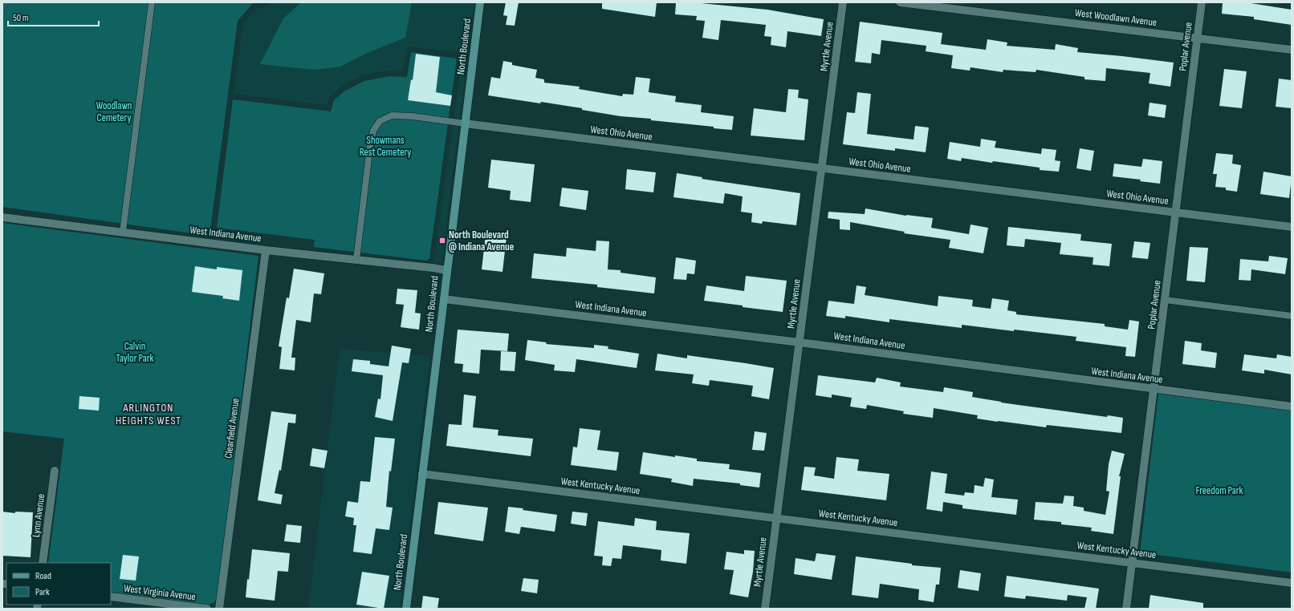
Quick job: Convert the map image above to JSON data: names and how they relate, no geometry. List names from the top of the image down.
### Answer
{
  "streets": {
    "street": [
      "West Woodlawn Avenue",
      "North Boulevard",
      "Myrtle Avenue",
      "Poplar Avenue",
      "West Ohio Avenue",
      "West Indiana Avenue",
      "Clearfield Avenue",
      "West Kentucky Avenue",
      "Lynn Avenue",
      "West Virginia Avenue"
    ]
  },
  "crossings": [
    ["West Woodlawn Avenue", "Poplar Avenue"],
    ["North Boulevard", "West Ohio Avenue"],
    ["North Boulevard", "West Indiana Avenue"],
    ["North Boulevard", "West Kentucky Avenue"],
    ["Myrtle Avenue", "West Ohio Avenue"],
    ["Myrtle Avenue", "West Indiana Avenue"],
    ["Myrtle Avenue", "West Kentucky Avenue"],
    ["Poplar Avenue", "West Ohio Avenue"],
    ["Poplar Avenue", "West Indiana Avenue"],
    ["Poplar Avenue", "West Kentucky Avenue"],
    ["West Indiana Avenue", "Clearfield Avenue"]
  ],
  "districts": ["ARLINGTON HEIGHTS WEST"],
  "parks": [
    "Woodlawn Cemetery",
    "Showmans Rest Cemetery",
    "Calvin Taylor Park",
    "Freedom Park"
  ],
  "places": {
    "transit": ["North Boulevard @ Indiana Avenue"]
  },
  "legend": ["Road", "Park"],
  "scale_bar": "50 m"
}
